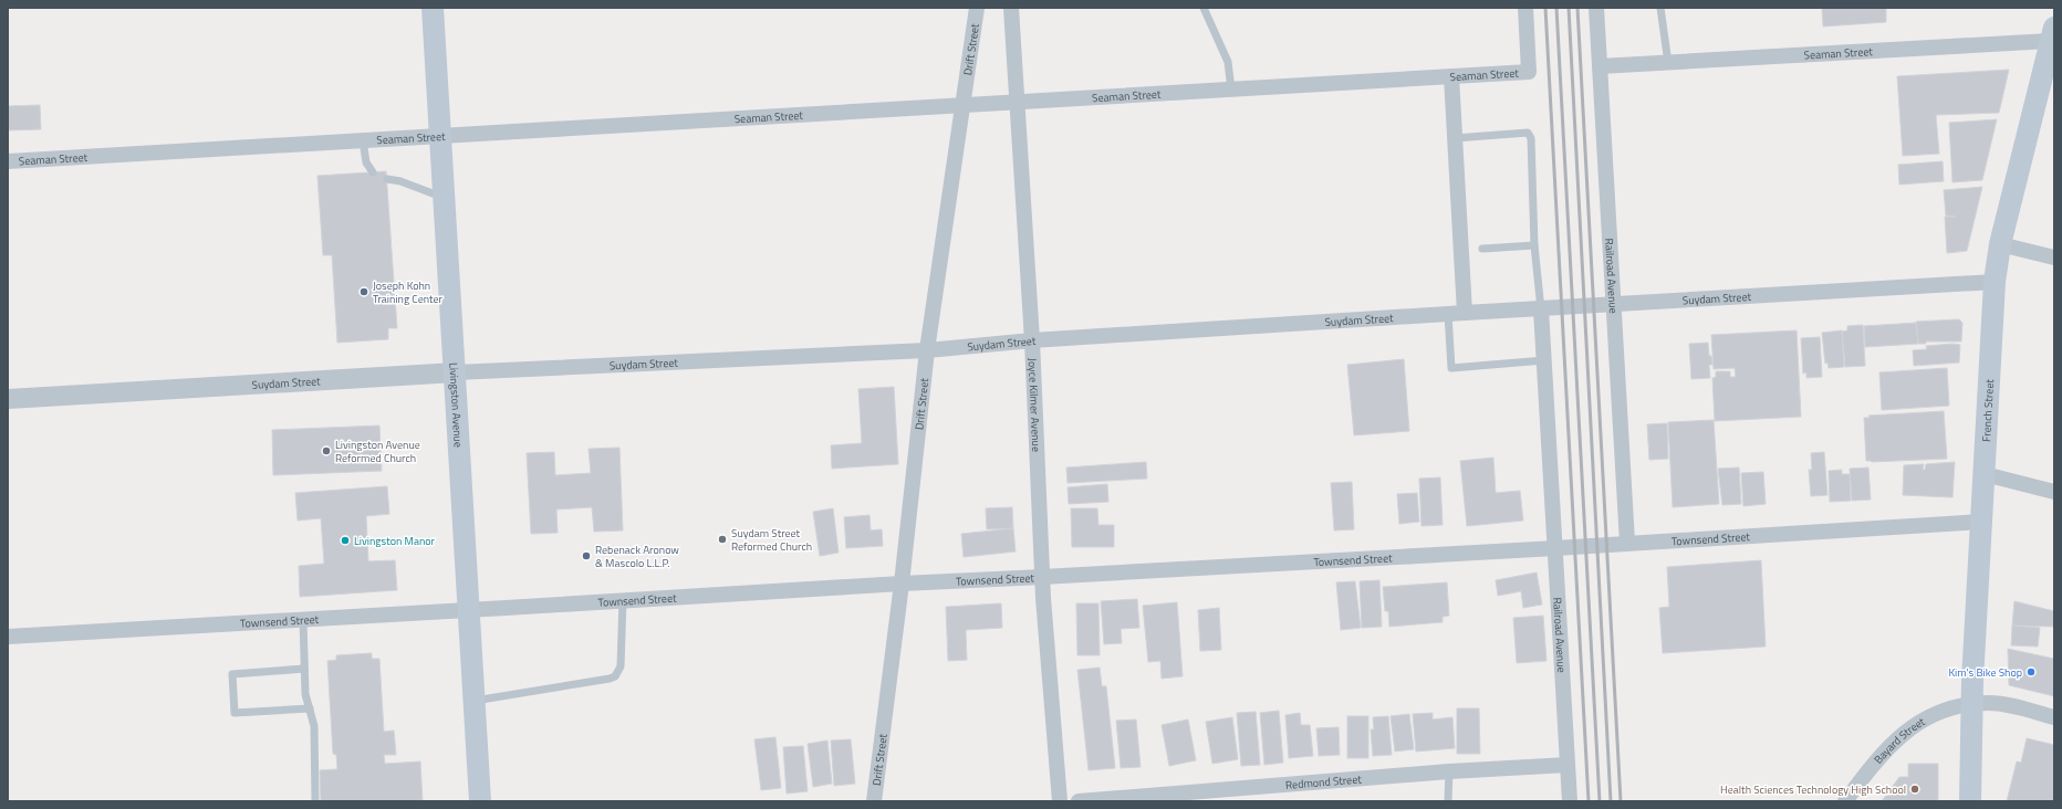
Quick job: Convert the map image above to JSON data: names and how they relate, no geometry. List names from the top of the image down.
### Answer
{
  "streets": {
    "main road": ["Livingston Avenue", "French Street"],
    "street": [
      "Drift Street",
      "Seaman Street",
      "Railroad Avenue",
      "Suydam Street",
      "Joyce Kilmer Avenue",
      "Townsend Street",
      "Bayard Street",
      "Redmond Street"
    ]
  },
  "crossings": [
    ["Drift Street", "Seaman Street"],
    ["Drift Street", "Suydam Street"],
    ["Drift Street", "Townsend Street"],
    ["Seaman Street", "Railroad Avenue"],
    ["Seaman Street", "Livingston Avenue"],
    ["Seaman Street", "Joyce Kilmer Avenue"],
    ["Seaman Street", "French Street"],
    ["Railroad Avenue", "Suydam Street"],
    ["Railroad Avenue", "Townsend Street"],
    ["Railroad Avenue", "Redmond Street"],
    ["Suydam Street", "Livingston Avenue"],
    ["Suydam Street", "Joyce Kilmer Avenue"],
    ["Suydam Street", "French Street"],
    ["Livingston Avenue", "Townsend Street"],
    ["Joyce Kilmer Avenue", "Townsend Street"],
    ["French Street", "Townsend Street"],
    ["French Street", "Bayard Street"]
  ],
  "places": [
    "Joseph Kohn Training Center",
    "Livingston Avenue Reformed Church",
    "Suydam Street Reformed Church",
    "Livingston Manor",
    "Rebenack Aronow & Mascolo L.L.P.",
    "Kim's Bike Shop",
    "Health Sciences Technology High School"
  ]
}
